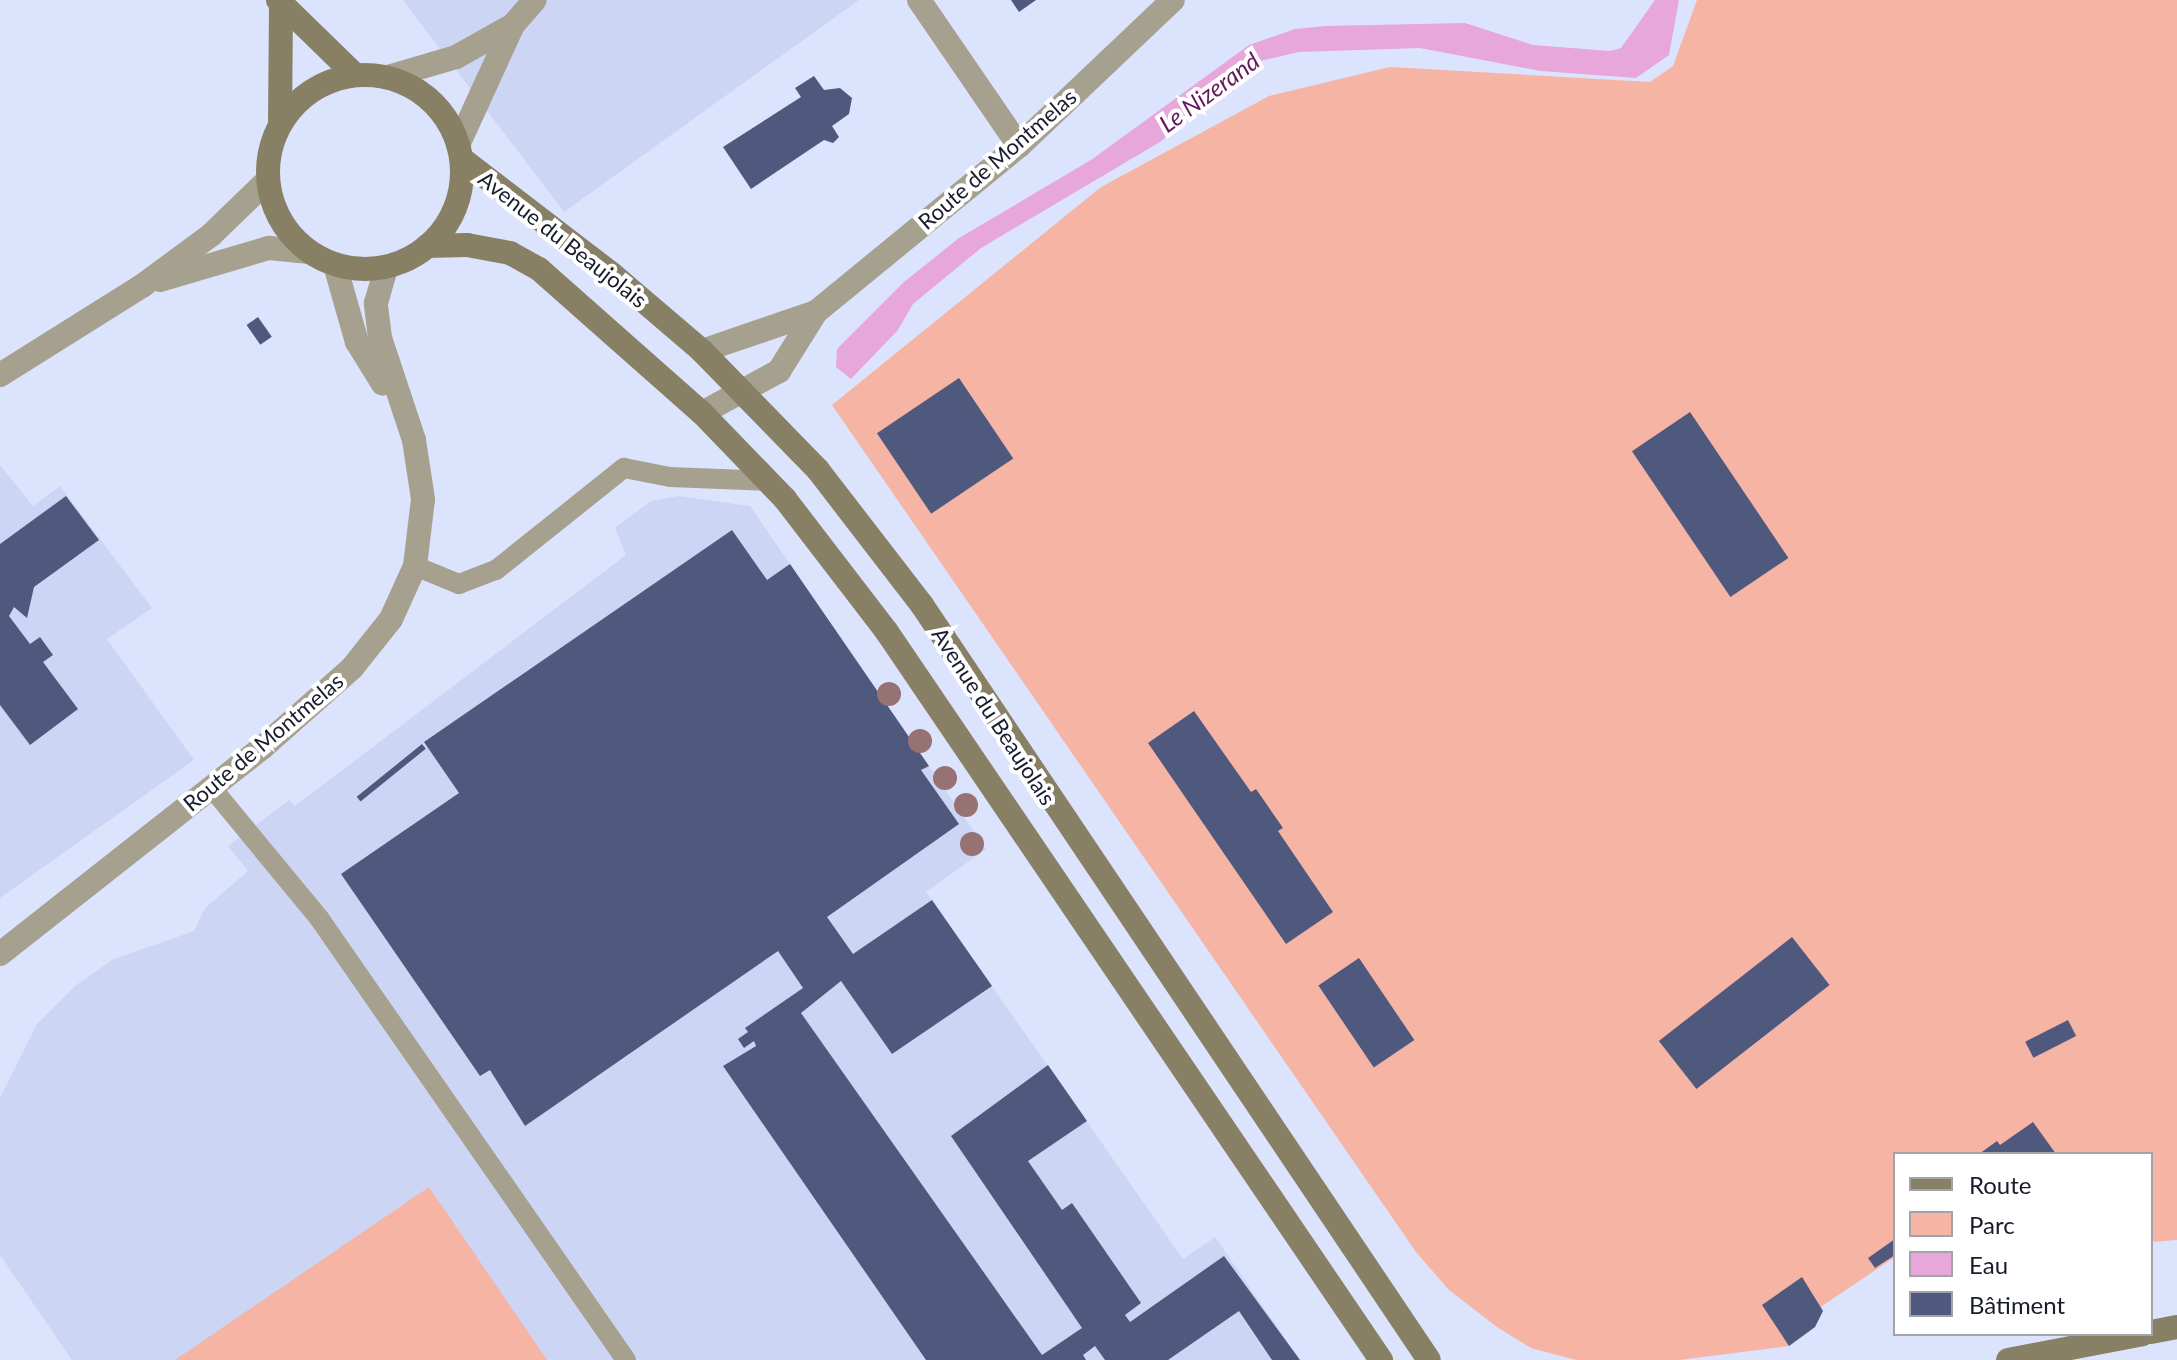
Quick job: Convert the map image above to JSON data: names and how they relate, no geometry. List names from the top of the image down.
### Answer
{
  "streets": {
    "main road": ["Avenue du Beaujolais"],
    "street": ["Route de Montmelas"]
  },
  "crossings": [
    ["Route de Montmelas", "Avenue du Beaujolais"]
  ],
  "water": ["Le Nizerand"],
  "legend": [
    "Route",
    "Parc",
    "Eau",
    "Bâtiment"
  ]
}
